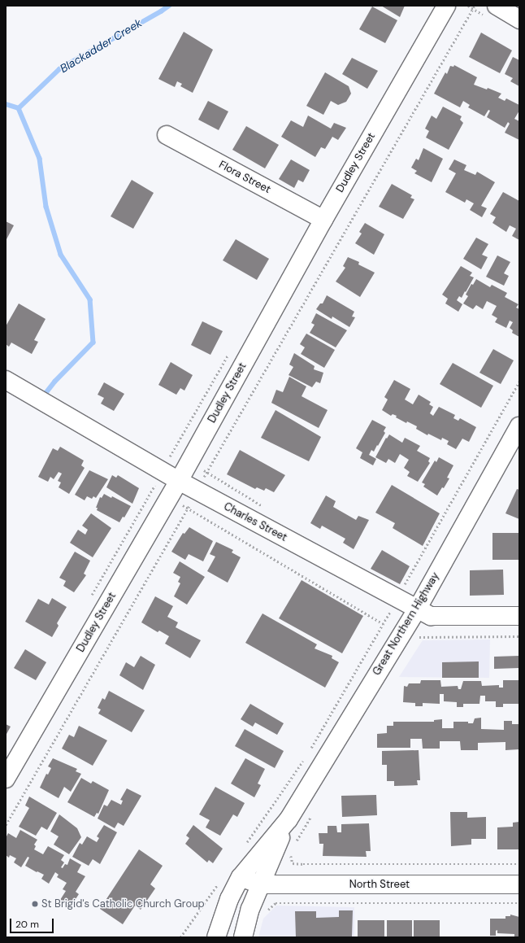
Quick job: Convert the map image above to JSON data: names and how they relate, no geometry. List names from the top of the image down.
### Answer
{
  "streets": {
    "street": [
      "Dudley Street",
      "Flora Street",
      "Charles Street",
      "Great Northern Highway",
      "North Street"
    ]
  },
  "crossings": [
    ["Dudley Street", "Flora Street"],
    ["Dudley Street", "Charles Street"],
    ["Charles Street", "Great Northern Highway"],
    ["Great Northern Highway", "North Street"]
  ],
  "water": ["Blackadder Creek"],
  "places": ["St Brigid's Catholic Church Group"],
  "scale_bar": "20 m"
}
